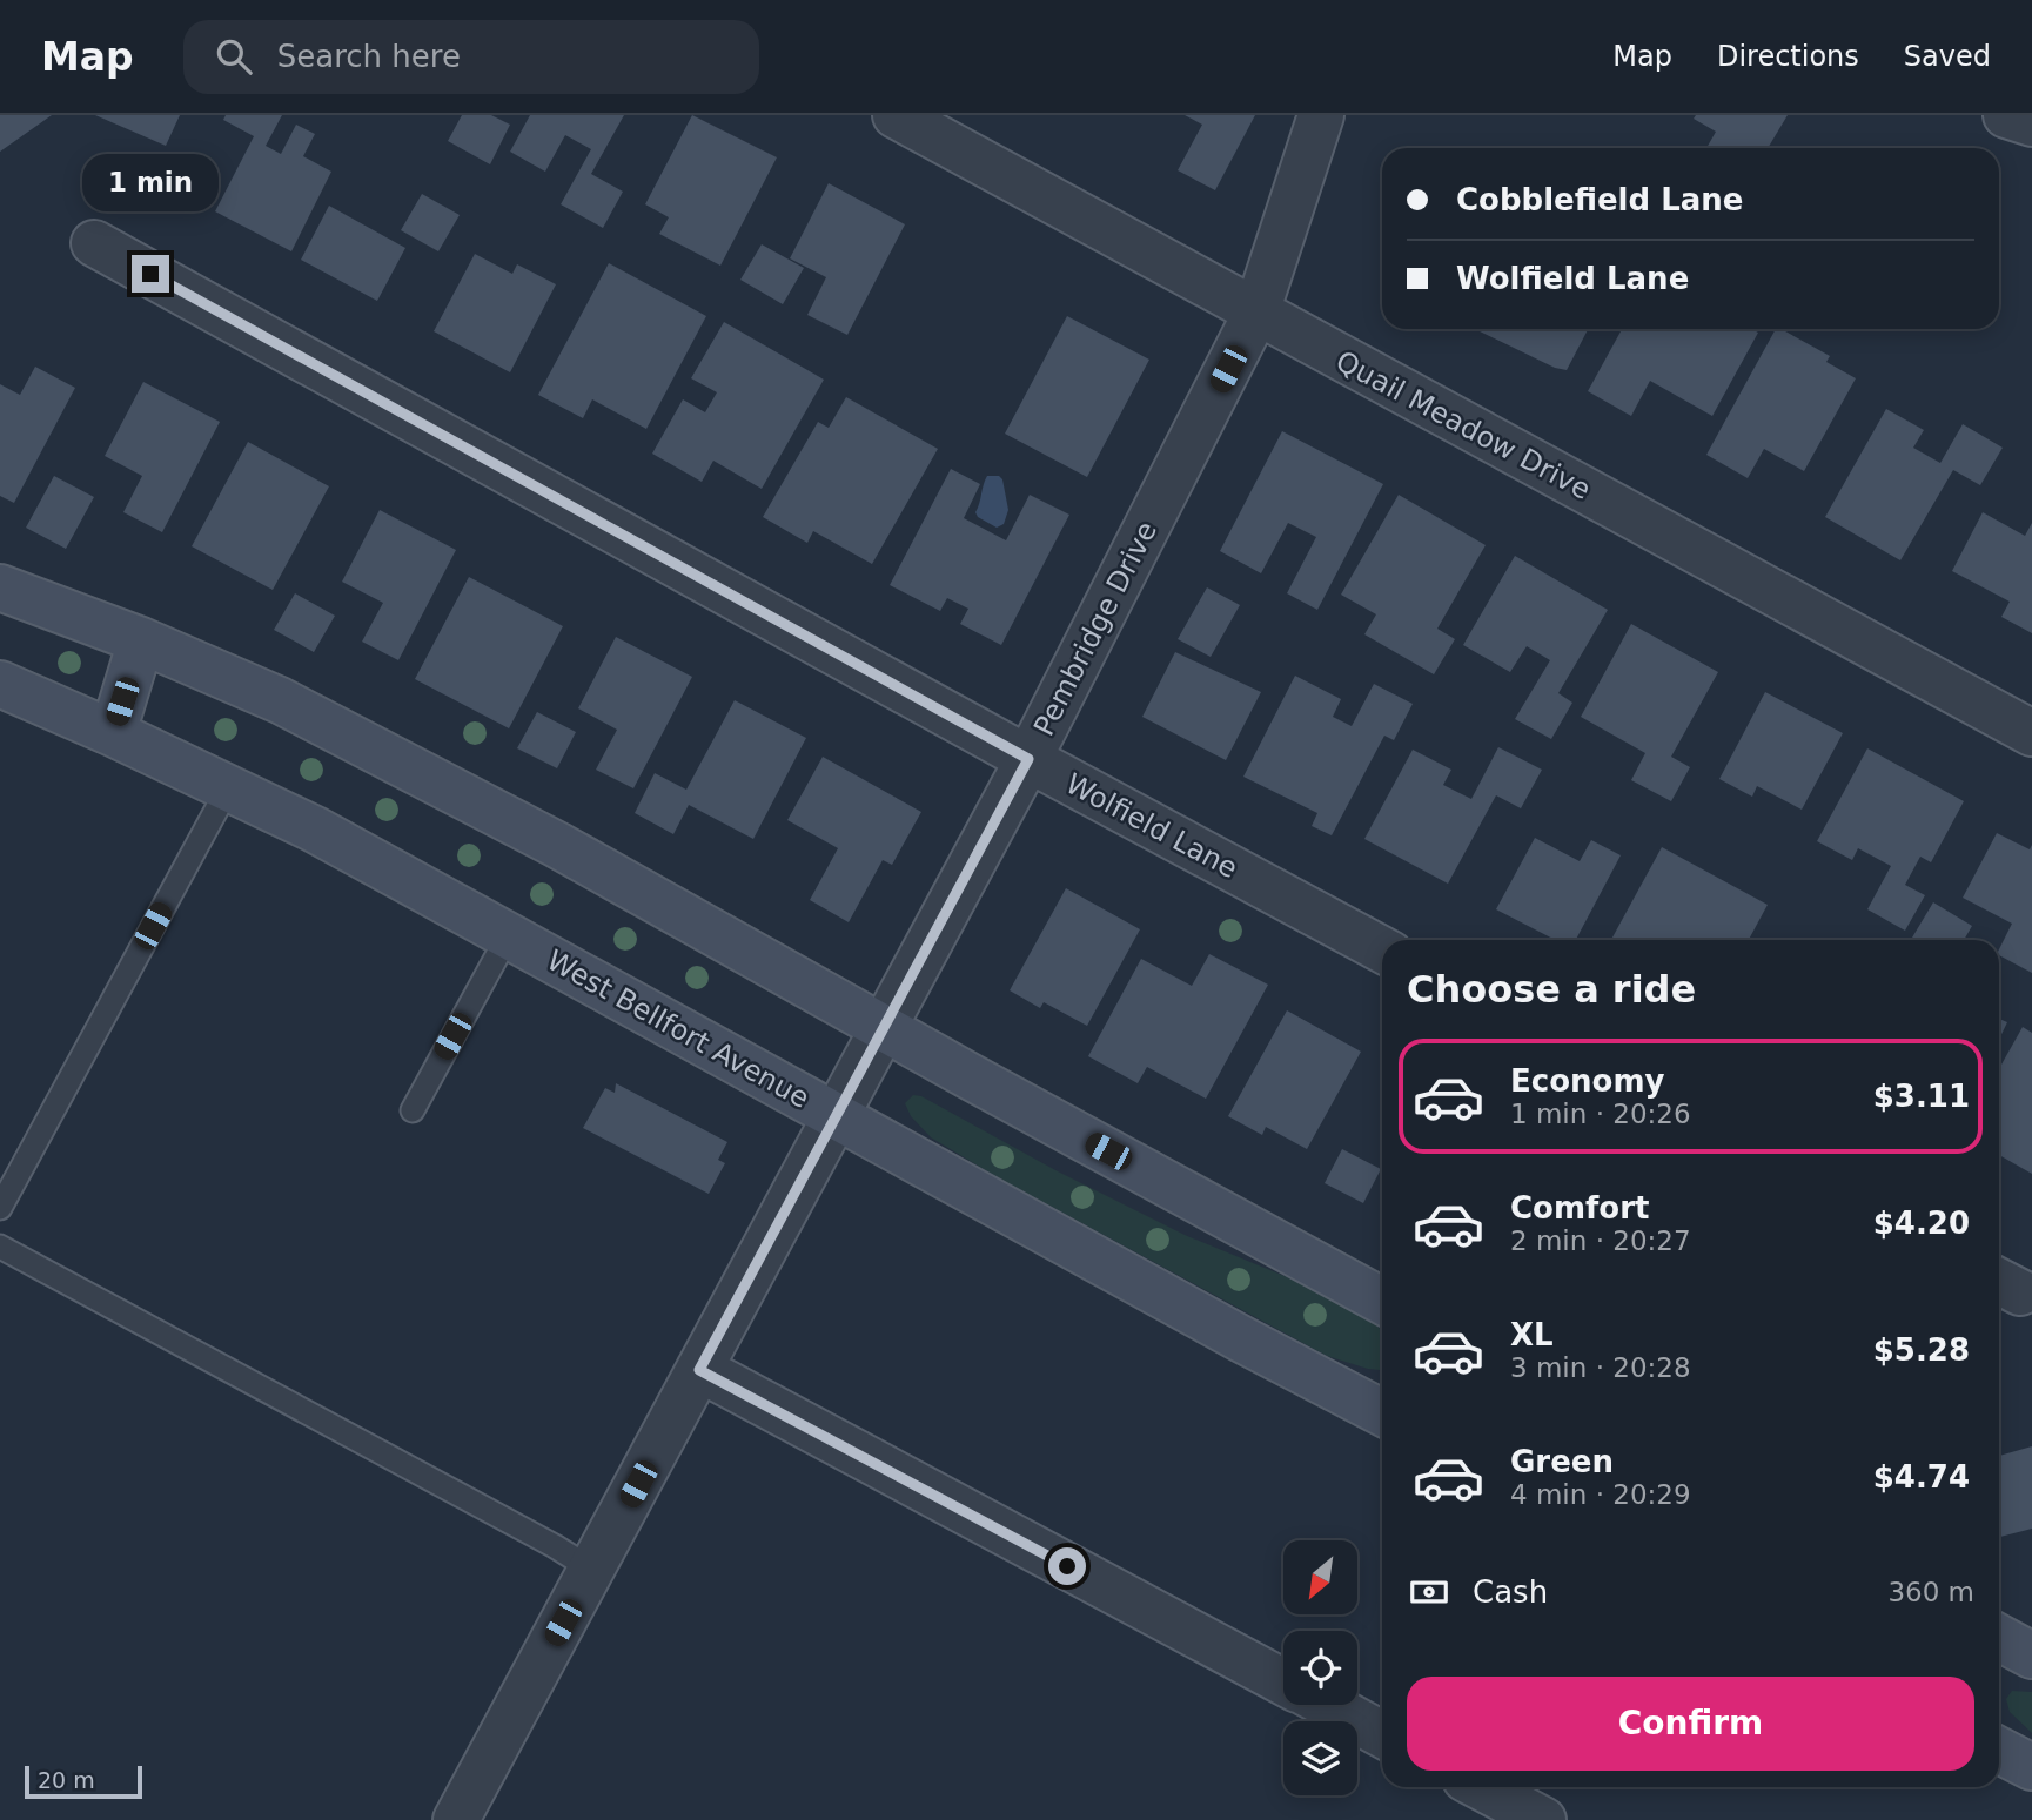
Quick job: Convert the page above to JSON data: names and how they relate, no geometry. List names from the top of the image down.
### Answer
{
  "streets": {
    "main road": ["West Bellfort Avenue"],
    "street": ["Quail Meadow Drive", "Pembridge Drive", "Wolfield Lane"]
  },
  "crossings": [
    ["Quail Meadow Drive", "Pembridge Drive"],
    ["Pembridge Drive", "Wolfield Lane"],
    ["Pembridge Drive", "West Bellfort Avenue"]
  ],
  "scale_bar": "20 m",
  "north": "bottom left",
  "page": {
    "header": "Map",
    "search": "Search here",
    "nav": ["Map", "Directions", "Saved"],
    "banner": ["Cobblefield Lane", "Wolfield Lane"],
    "bubble": "1 min",
    "heading": "Choose a ride",
    "list": [
      {
        "name": "Economy",
        "note": "1 min · 20:26",
        "value": "$3.11"
      },
      {
        "name": "Comfort",
        "note": "2 min · 20:27",
        "value": "$4.20"
      },
      {
        "name": "XL",
        "note": "3 min · 20:28",
        "value": "$5.28"
      },
      {
        "name": "Green",
        "note": "4 min · 20:29",
        "value": "$4.74"
      }
    ],
    "pay": ["Cash", "360 m"],
    "buttons": "Confirm",
    "scale": "20 m"
  }
}
